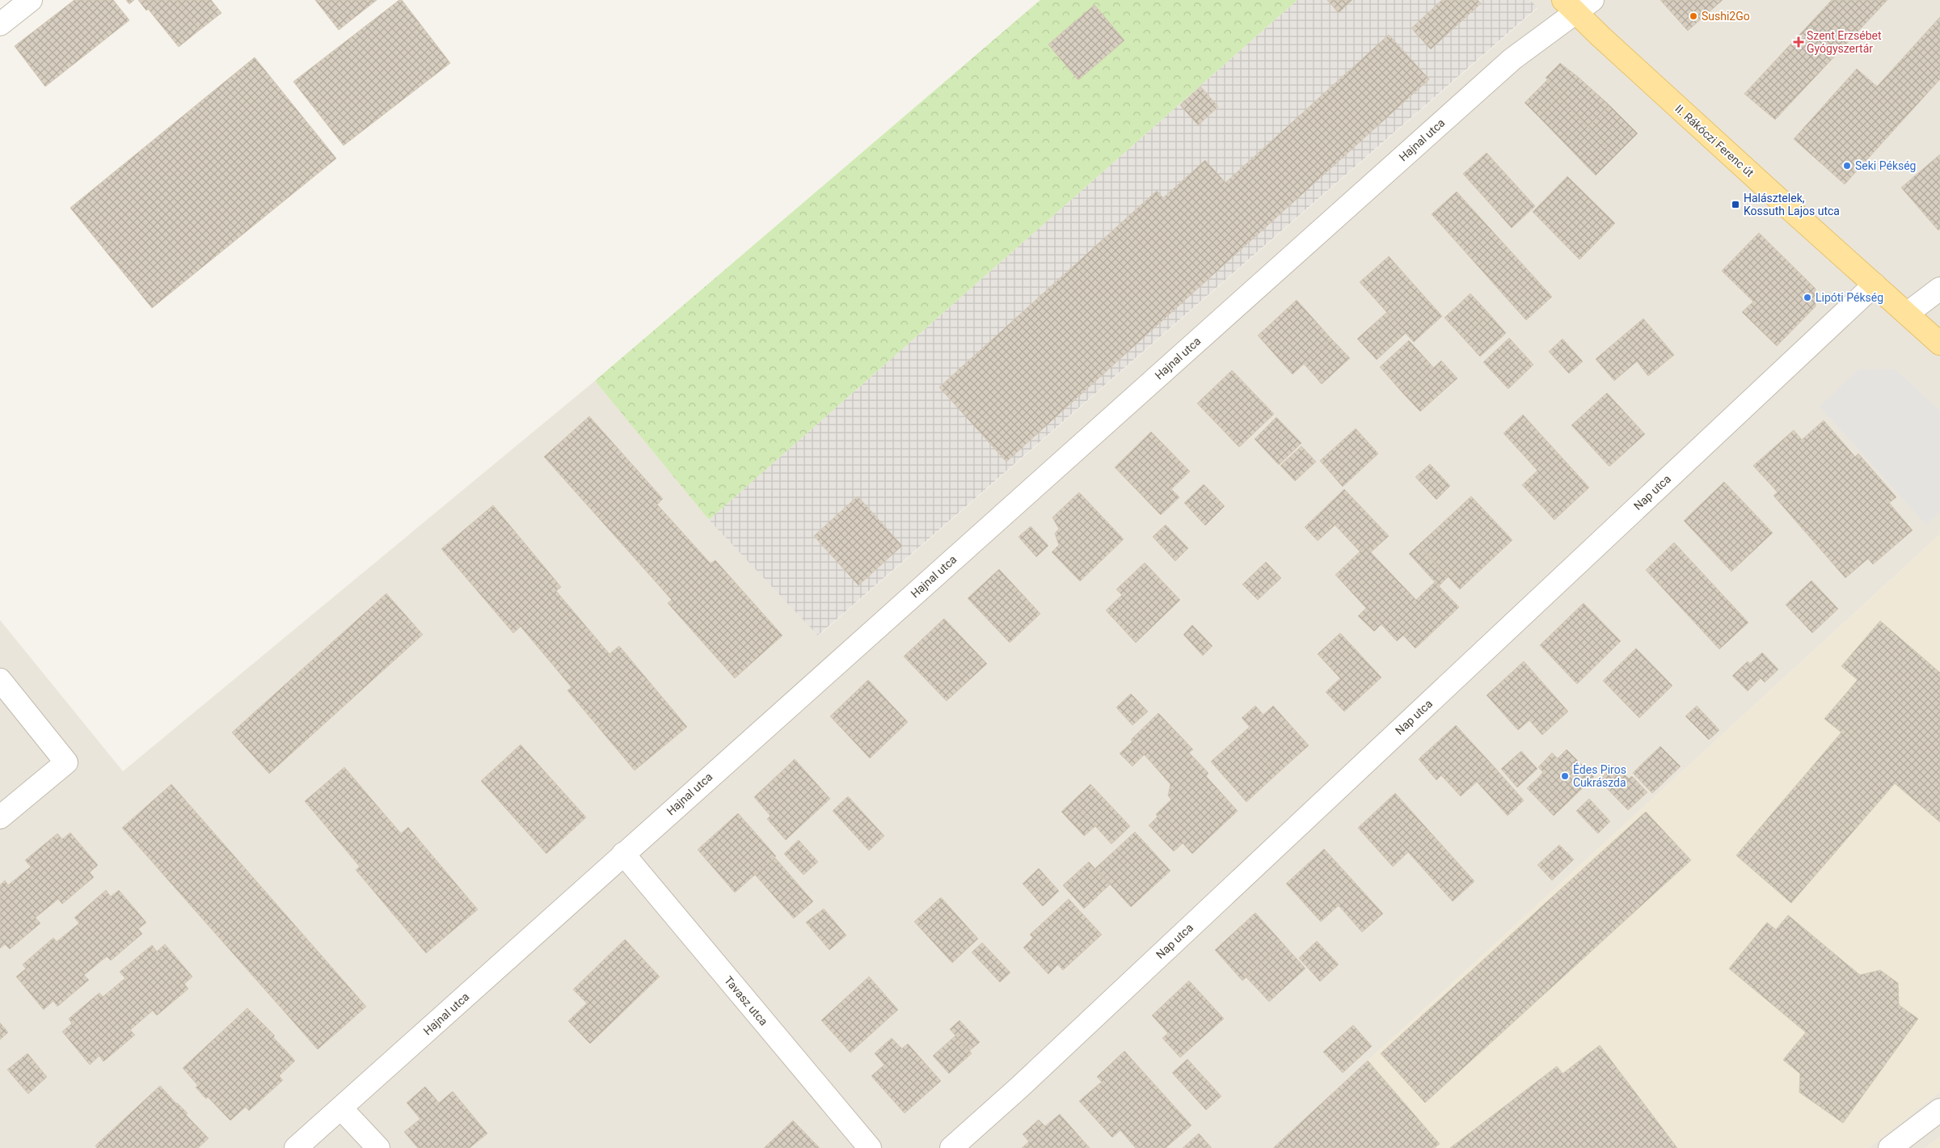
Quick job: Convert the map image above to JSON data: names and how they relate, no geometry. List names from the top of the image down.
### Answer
{
  "streets": {
    "main road": ["II. Rákóczi Ferenc út"],
    "street": ["Hajnal utca", "Nap utca", "Tavasz utca"]
  },
  "crossings": [
    ["Hajnal utca", "II. Rákóczi Ferenc út"],
    ["Hajnal utca", "Tavasz utca"],
    ["II. Rákóczi Ferenc út", "Nap utca"]
  ],
  "places": {
    "other": [
      "Sushi2Go",
      "Seki Pékség",
      "Lipóti Pékség",
      "Édes Piros Cukrászda"
    ],
    "health": ["Szent Erzsébet Gyógyszertár"],
    "transit": ["Halásztelek, Kossuth Lajos utca"]
  }
}
